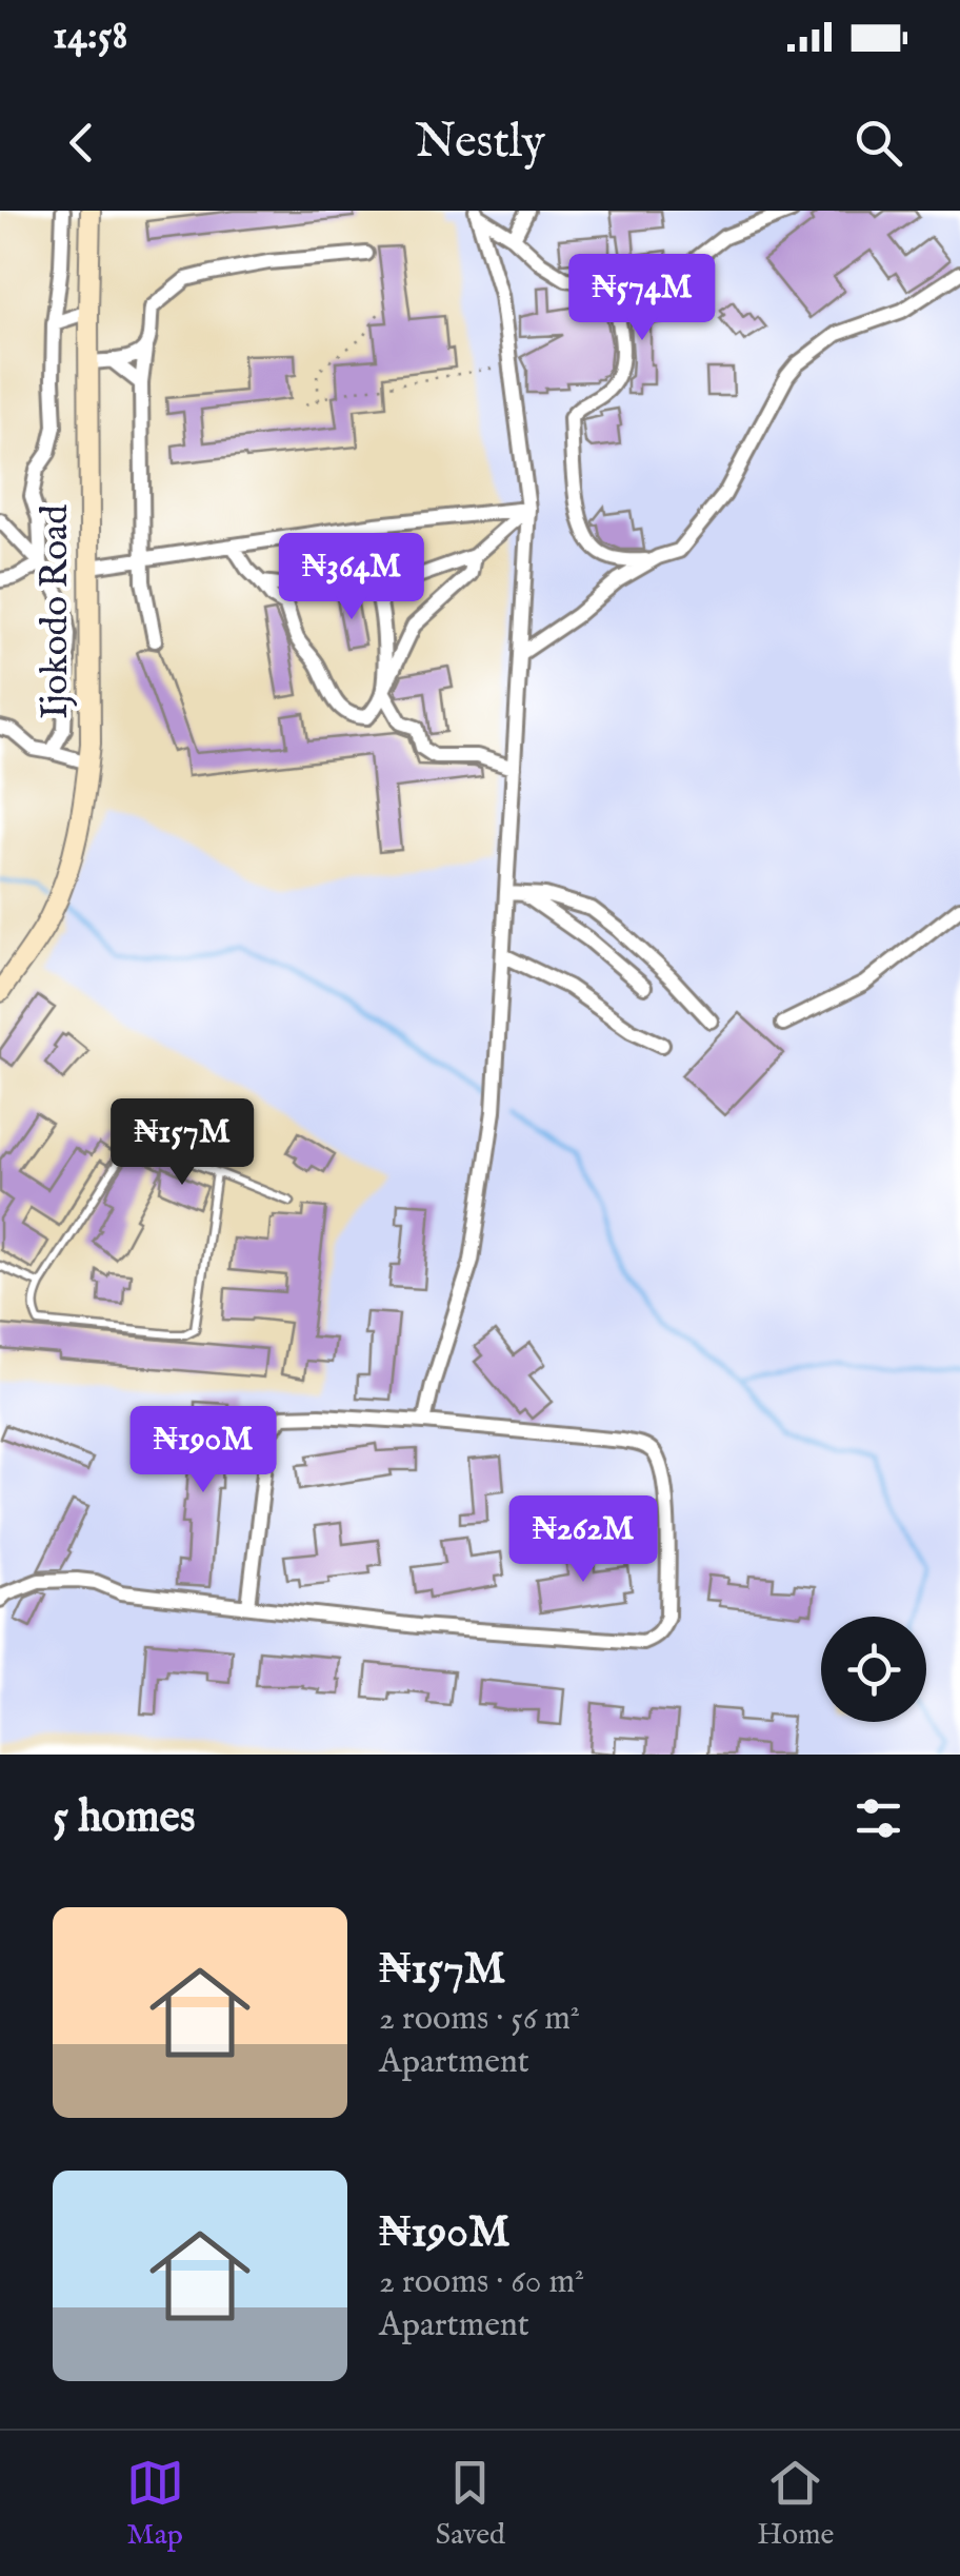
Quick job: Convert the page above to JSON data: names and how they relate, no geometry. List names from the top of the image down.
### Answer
{
  "streets": {
    "main road": ["Ijokodo Road"]
  },
  "page": {
    "status": "14:58",
    "header": "Nestly",
    "price": [
      "₦574M",
      "₦364M",
      "₦157M",
      "₦190M",
      "₦262M"
    ],
    "heading": "5 homes",
    "list": [
      {
        "name": "₦157M",
        "note": "2 rooms · 56 m² · Apartment"
      },
      {
        "name": "₦190M",
        "note": "2 rooms · 60 m² · Apartment"
      }
    ],
    "tabs": ["Map", "Saved", "Home"]
  }
}
